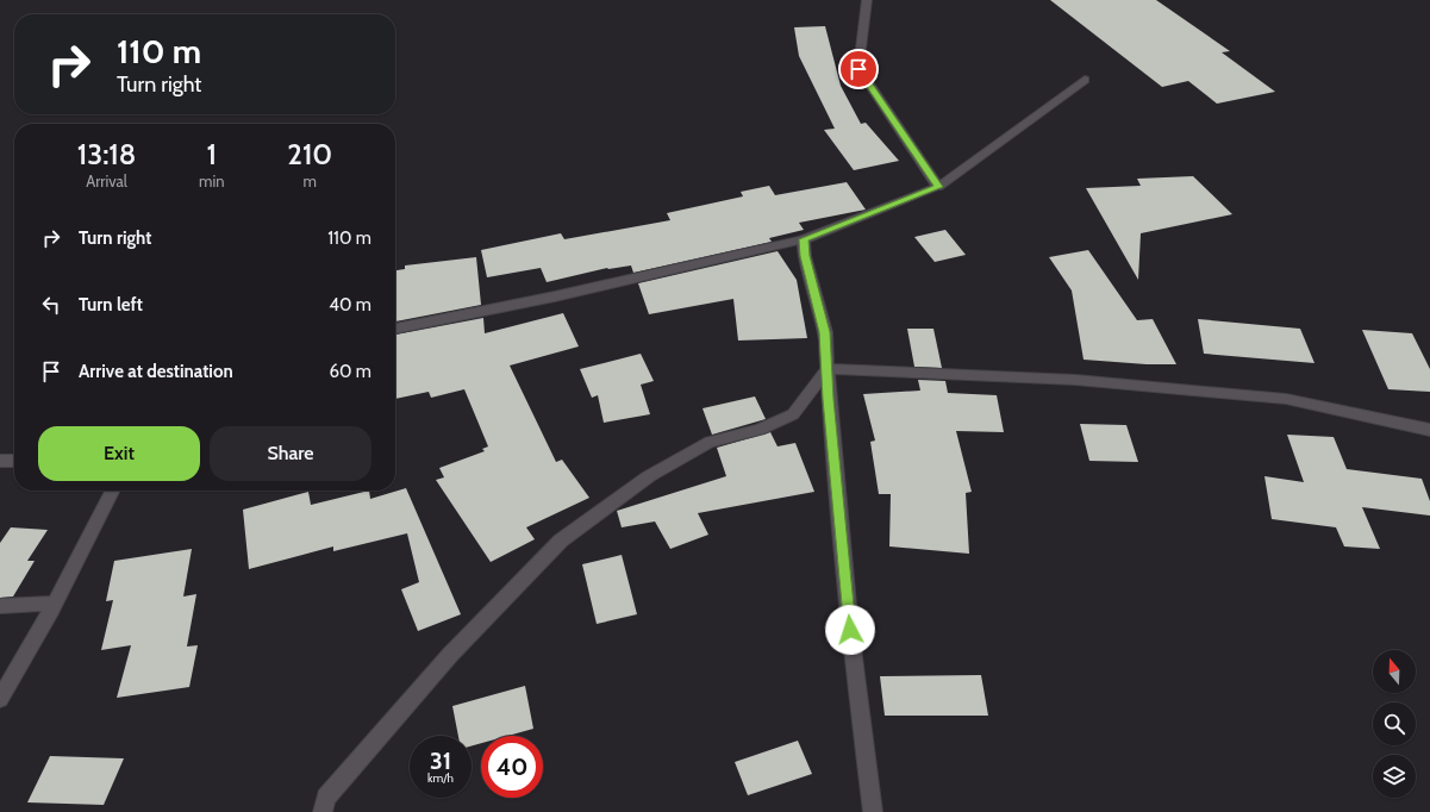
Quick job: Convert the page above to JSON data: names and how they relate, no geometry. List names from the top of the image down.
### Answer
{
  "north": "top",
  "page": {
    "turn": ["110 m", "Turn right"],
    "eta": [
      "13:18",
      "Arrival",
      "1",
      "min",
      "210",
      "m"
    ],
    "list": [
      {
        "name": "Turn right",
        "value": "110 m"
      },
      {
        "name": "Turn left",
        "value": "40 m"
      },
      {
        "name": "Arrive at destination",
        "value": "60 m"
      }
    ],
    "buttons": ["Exit", "Share"],
    "speed": "31 km/h",
    "limit": "40"
  }
}
